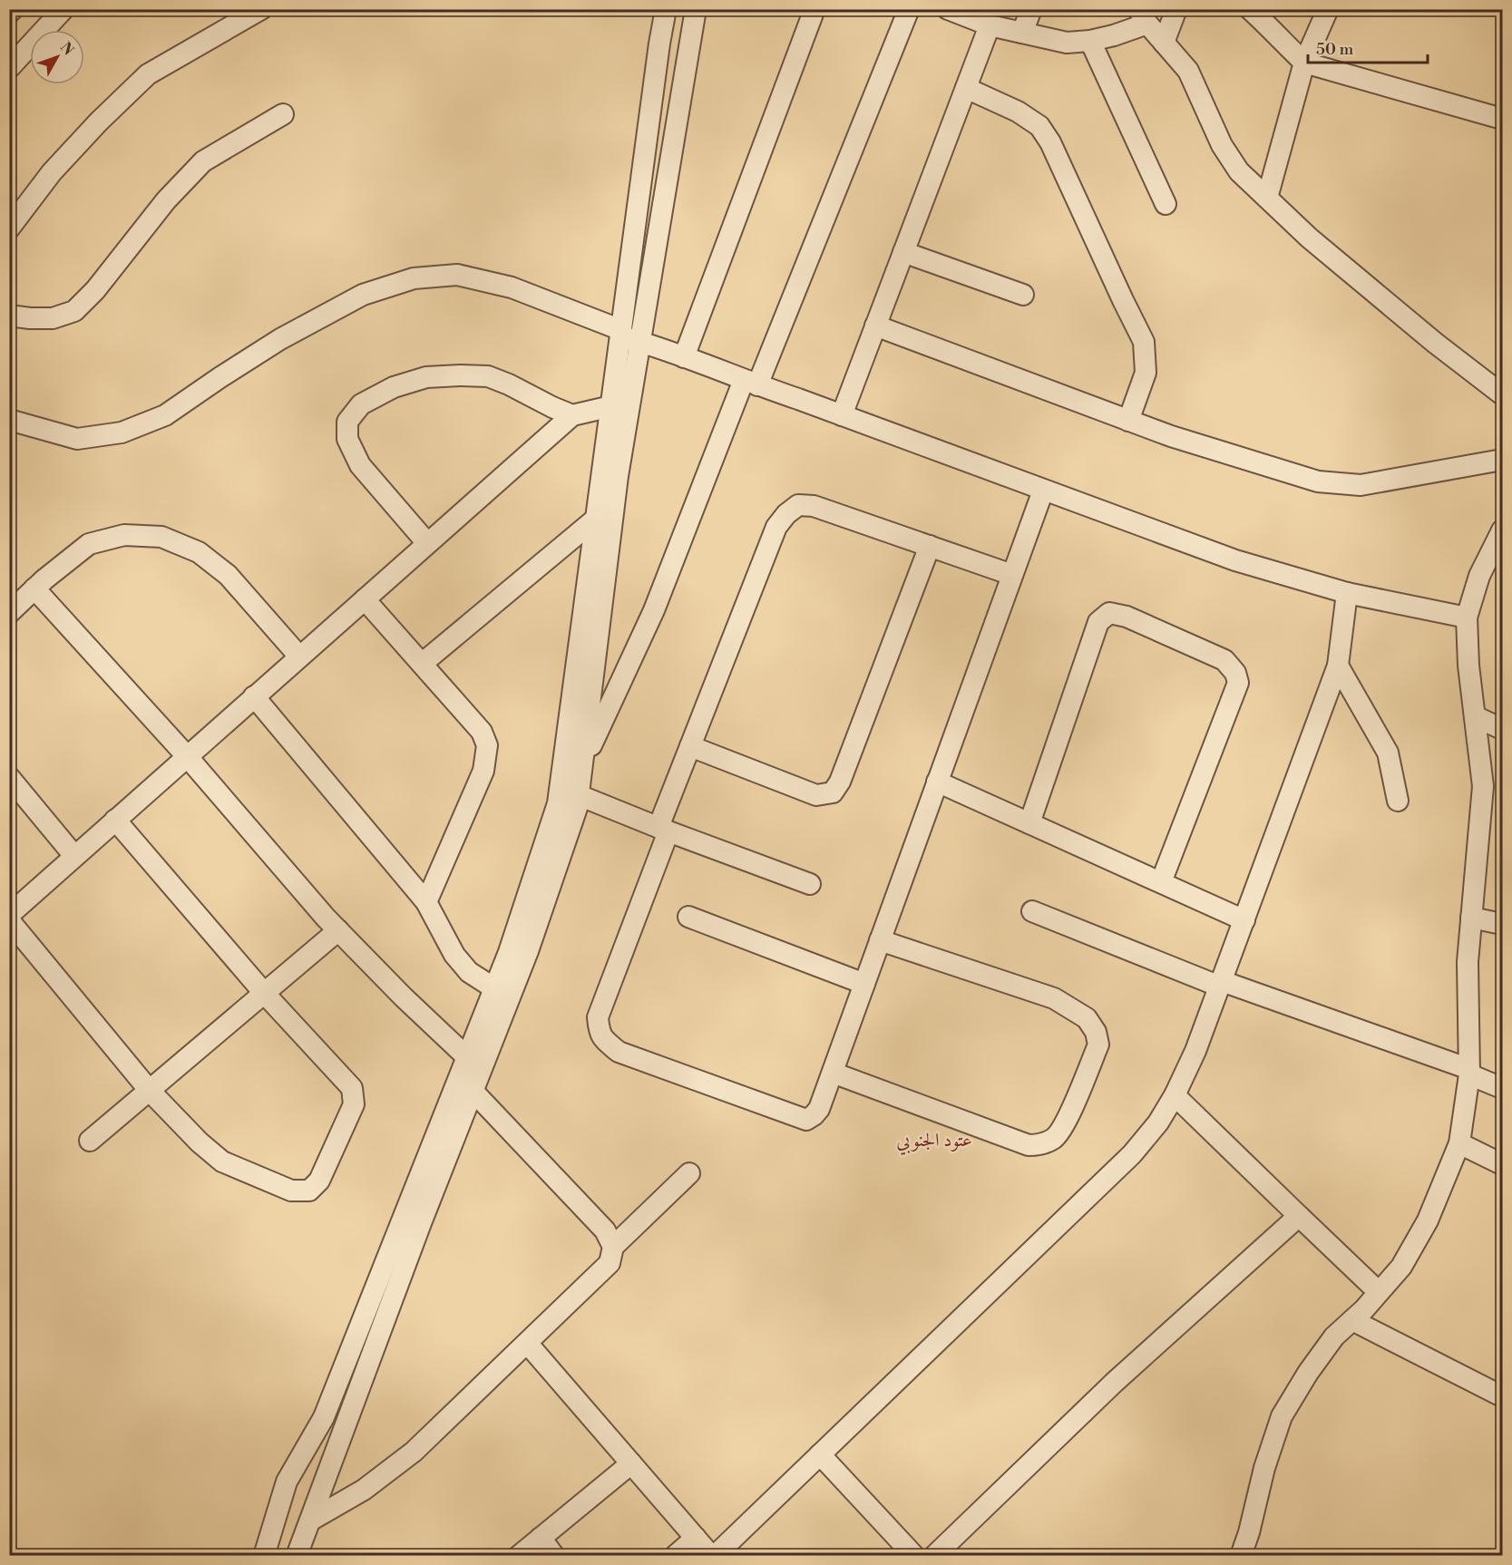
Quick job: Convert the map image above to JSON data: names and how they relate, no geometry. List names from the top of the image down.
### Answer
{
  "districts": ["عتود الجنوبي"],
  "scale_bar": "50 m",
  "north": "top right"
}
